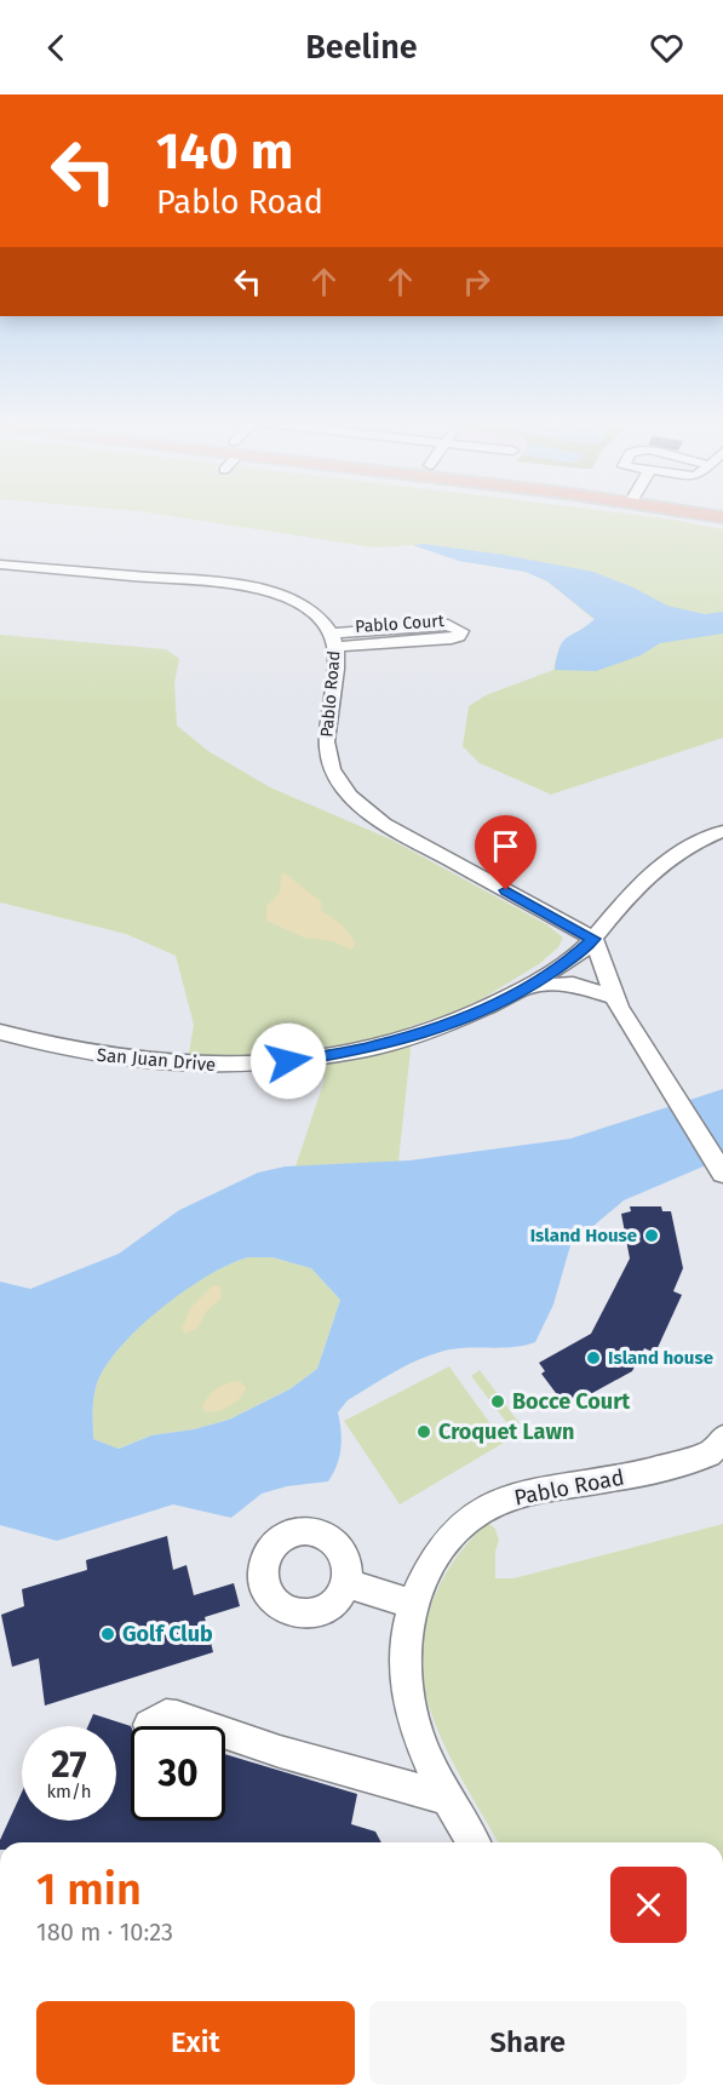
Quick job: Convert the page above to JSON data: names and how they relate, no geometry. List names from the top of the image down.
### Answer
{
  "streets": {
    "street": ["Pablo Court", "Pablo Road", "San Juan Drive"]
  },
  "crossings": [
    ["Pablo Court", "Pablo Road"],
    ["Pablo Road", "San Juan Drive"]
  ],
  "places": [
    "Island House",
    "Island house",
    "Bocce Court",
    "Croquet Lawn",
    "Golf Club"
  ],
  "page": {
    "header": "Beeline",
    "turn": ["140 m", "Pablo Road"],
    "speed": "27 km/h",
    "limit": "30",
    "heading": ["1 min", "180 m · 10:23"],
    "buttons": ["Exit", "Share"]
  }
}
